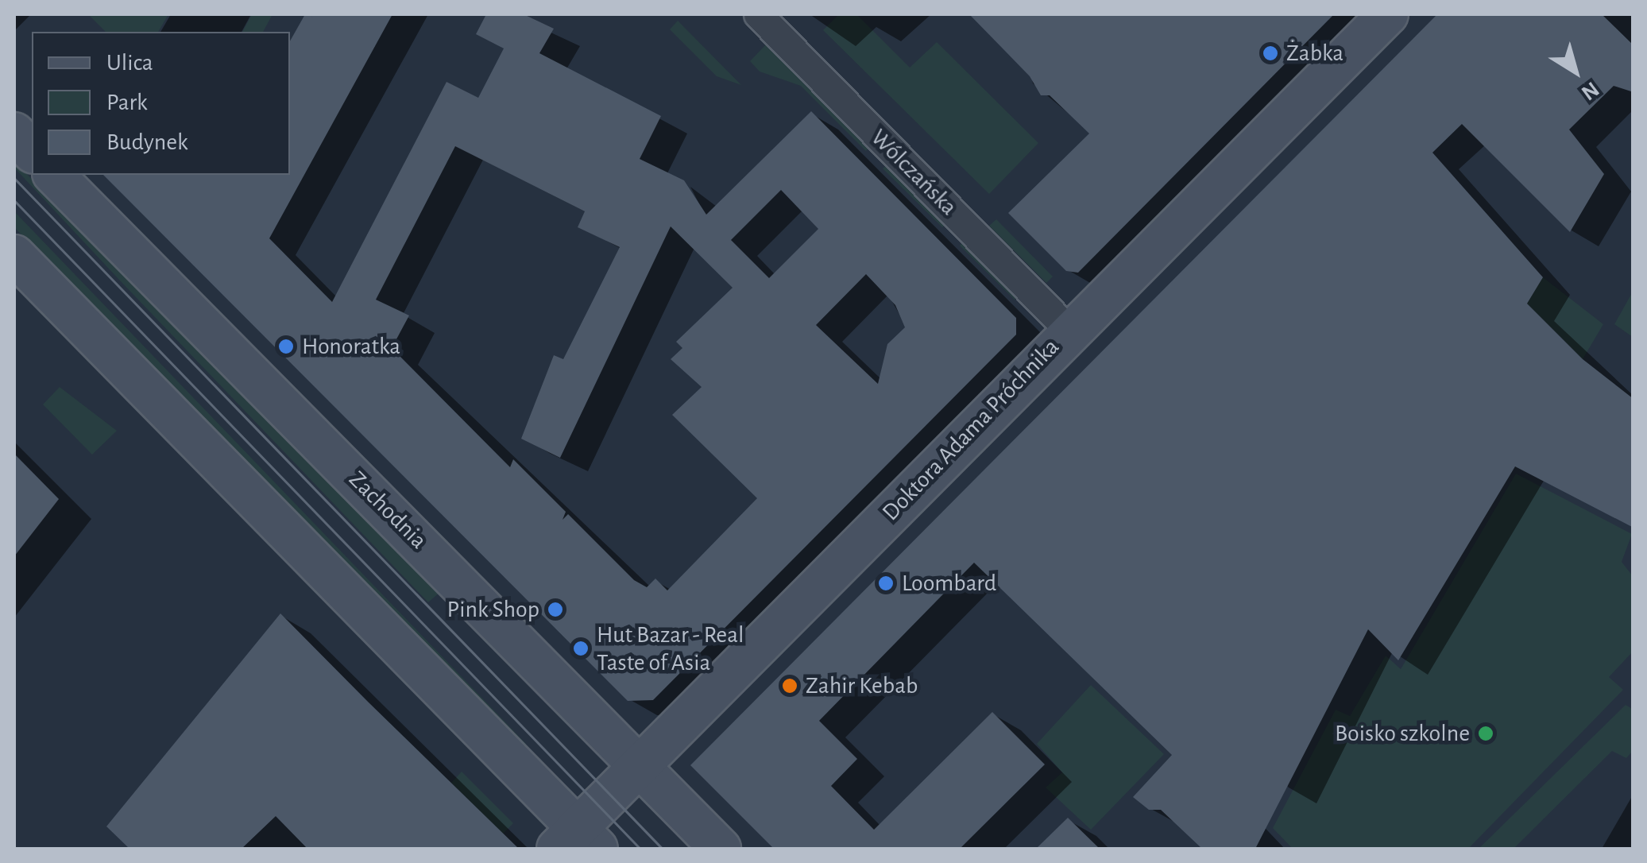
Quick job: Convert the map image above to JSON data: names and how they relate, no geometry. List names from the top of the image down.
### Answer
{
  "streets": {
    "main road": ["Doktora Adama Próchnika", "Zachodnia"],
    "street": ["Wólczańska"]
  },
  "crossings": [
    ["Wólczańska", "Doktora Adama Próchnika"],
    ["Doktora Adama Próchnika", "Zachodnia"]
  ],
  "places": [
    "Żabka",
    "Honoratka",
    "Loombard",
    "Pink Shop",
    "Hut Bazar - Real Taste of Asia",
    "Zahir Kebab",
    "Boisko szkolne"
  ],
  "legend": ["Ulica", "Park", "Budynek"],
  "north": "bottom right"
}
